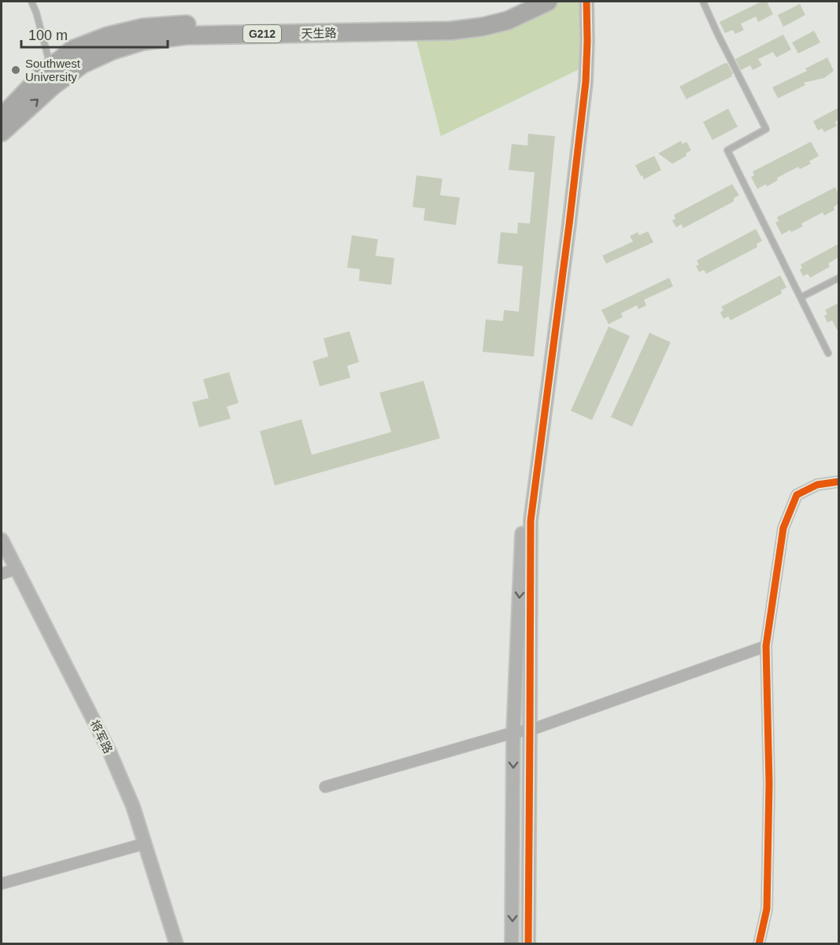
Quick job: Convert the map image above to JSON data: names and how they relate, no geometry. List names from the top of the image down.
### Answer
{
  "streets": {
    "highway": ["天生路", "G212"],
    "street": ["将军路"]
  },
  "places": ["Southwest University"],
  "scale_bar": "100 m"
}
